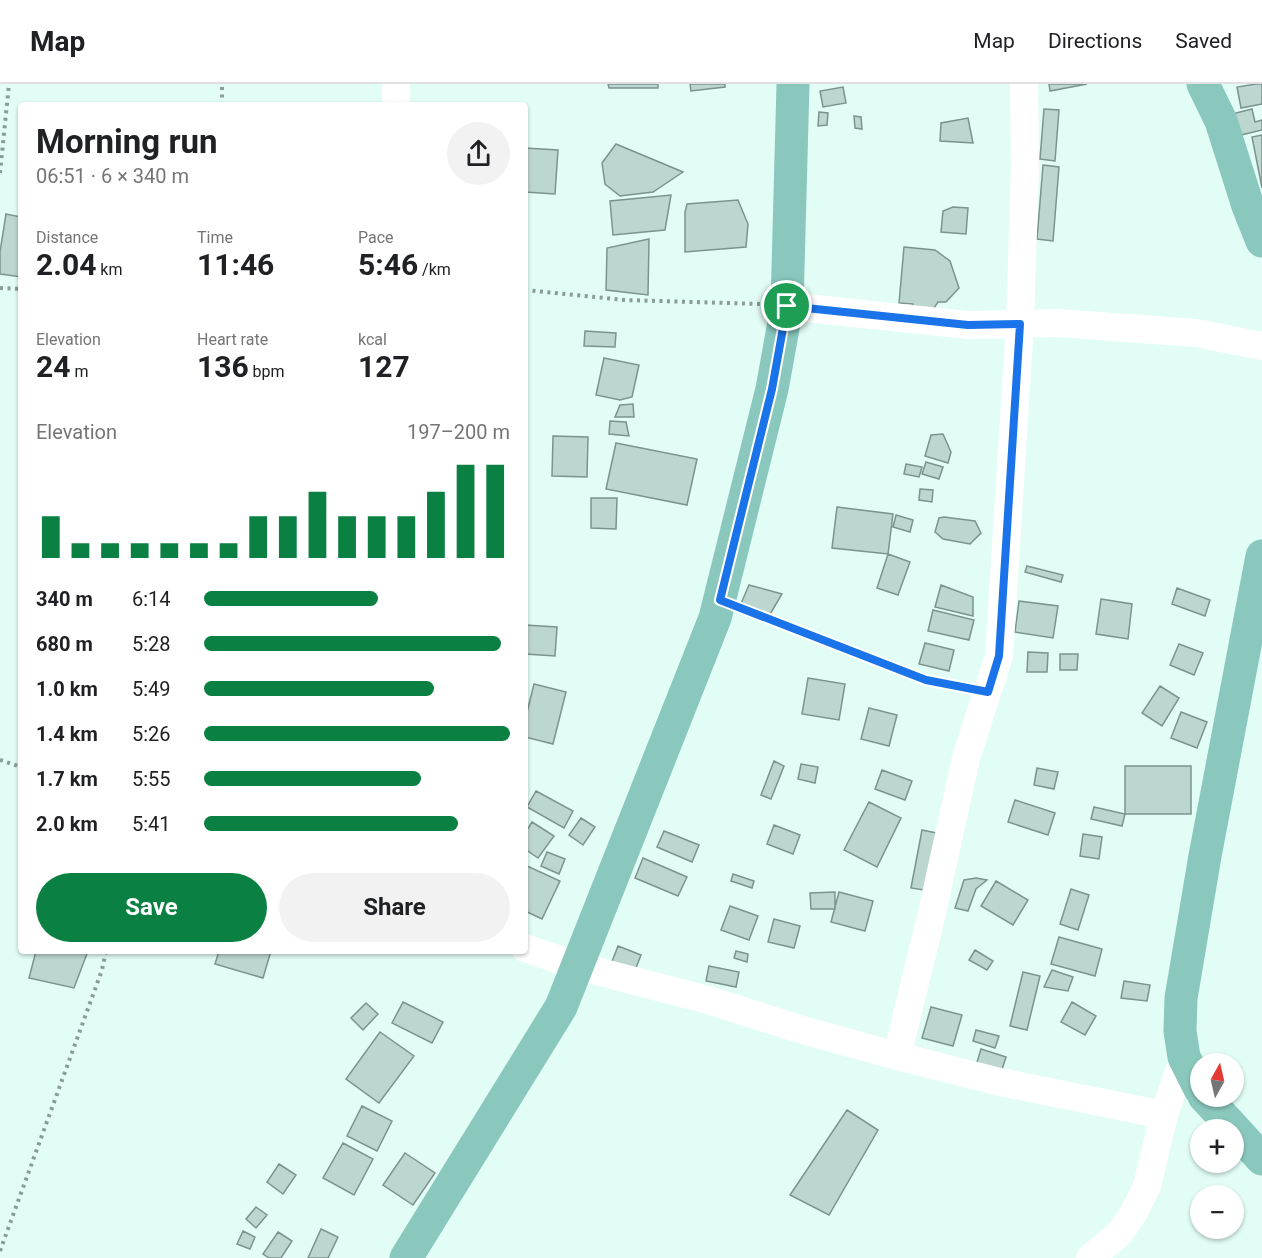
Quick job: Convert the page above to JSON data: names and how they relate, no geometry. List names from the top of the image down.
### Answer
{
  "north": "top",
  "page": {
    "header": "Map",
    "nav": ["Map", "Directions", "Saved"],
    "heading": ["Morning run", "06:51 · 6 × 340 m"],
    "stats": [
      ["Distance", "2.04 km"],
      ["Time", "11:46"],
      ["Pace", "5:46 /km"],
      ["Elevation", "24 m"],
      ["Heart rate", "136 bpm"],
      ["kcal", "127"]
    ],
    "chart": ["Elevation", "197–200 m"],
    "list": [
      {
        "name": "340 m",
        "note": "6:14"
      },
      {
        "name": "680 m",
        "note": "5:28"
      },
      {
        "name": "1.0 km",
        "note": "5:49"
      },
      {
        "name": "1.4 km",
        "note": "5:26"
      },
      {
        "name": "1.7 km",
        "note": "5:55"
      },
      {
        "name": "2.0 km",
        "note": "5:41"
      }
    ],
    "buttons": ["Save", "Share"],
    "map_buttons": ["+", "−"]
  }
}
